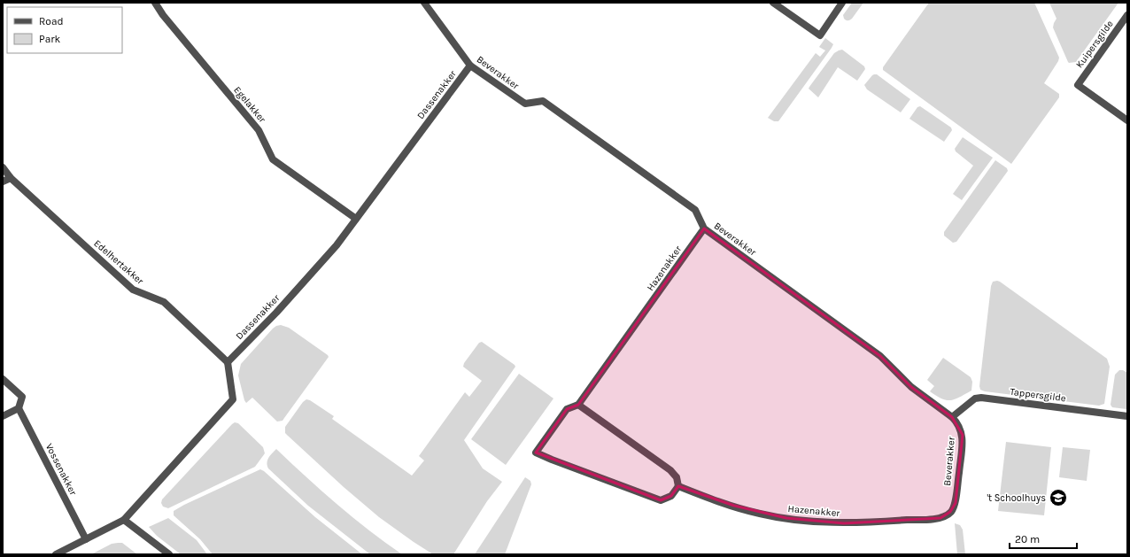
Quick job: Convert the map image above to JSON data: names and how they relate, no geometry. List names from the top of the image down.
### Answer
{
  "streets": {
    "street": [
      "Kuipersgilde",
      "Beverakker",
      "Dassenakker",
      "Egelakker",
      "Edelhertakker",
      "Hazenakker",
      "Tappersgilde",
      "Vossenakker"
    ]
  },
  "crossings": [
    ["Beverakker", "Dassenakker"],
    ["Beverakker", "Hazenakker"],
    ["Beverakker", "Tappersgilde"],
    ["Dassenakker", "Egelakker"],
    ["Dassenakker", "Edelhertakker"]
  ],
  "places": {
    "school or university": ["'t Schoolhuys"]
  },
  "legend": ["Road", "Park"],
  "scale_bar": "20 m"
}
